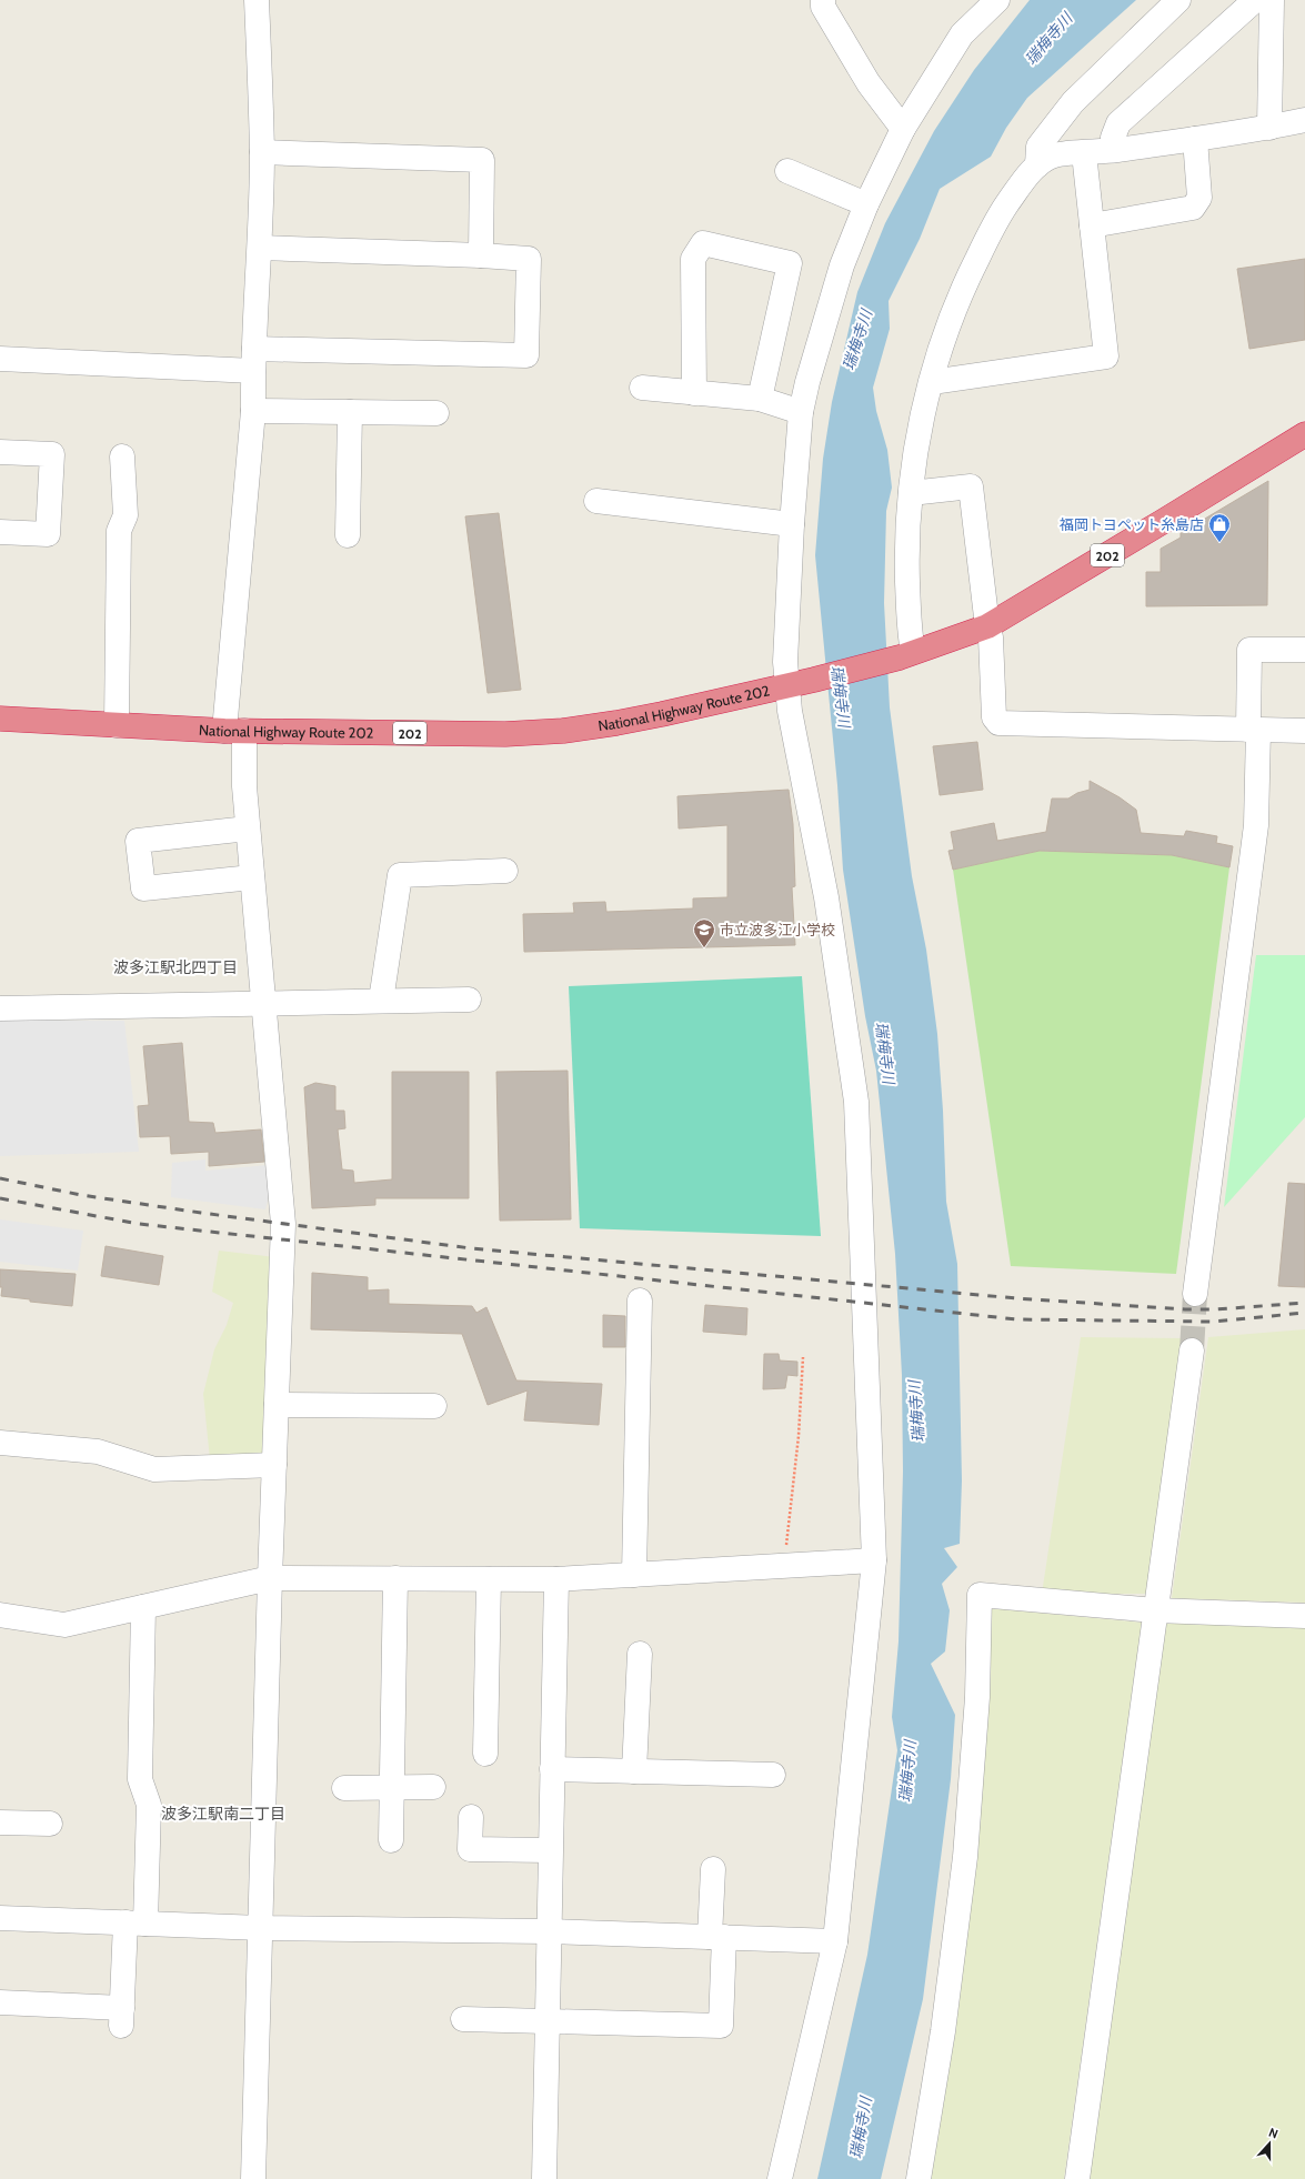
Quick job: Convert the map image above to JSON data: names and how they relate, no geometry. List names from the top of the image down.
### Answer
{
  "streets": {
    "highway": ["202", "National Highway Route 202"]
  },
  "districts": ["波多江駅北四丁目", "波多江駅南二丁目"],
  "water": ["瑞梅寺川"],
  "places": {
    "shop": ["福岡トヨペット糸島店"],
    "school or university": ["市立波多江小学校"]
  },
  "north": "top"
}
